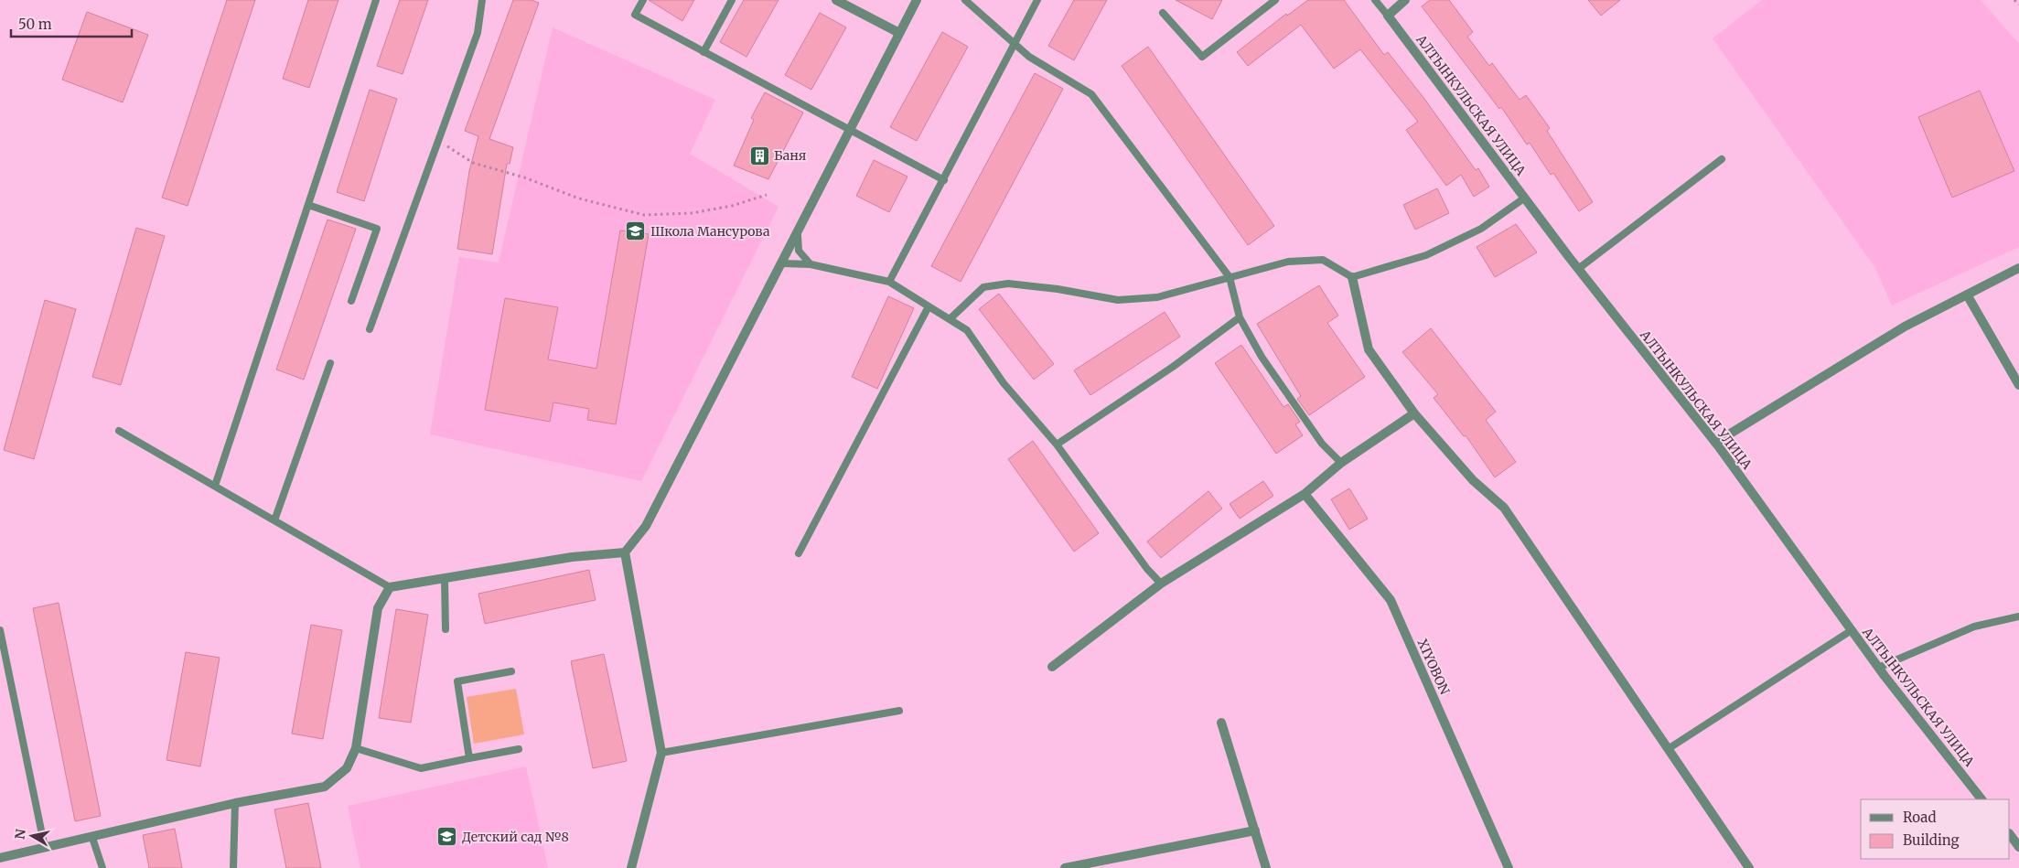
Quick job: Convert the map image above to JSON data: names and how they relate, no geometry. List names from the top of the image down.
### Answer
{
  "streets": {
    "street": ["АЛТЫНКУЛЬСКАЯ УЛИЦА", "XIYOBON"]
  },
  "places": {
    "building": ["Баня"],
    "school or university": ["Школа Мансурова", "Детский сад №8"]
  },
  "legend": ["Road", "Building"],
  "scale_bar": "50 m",
  "north": "left"
}
